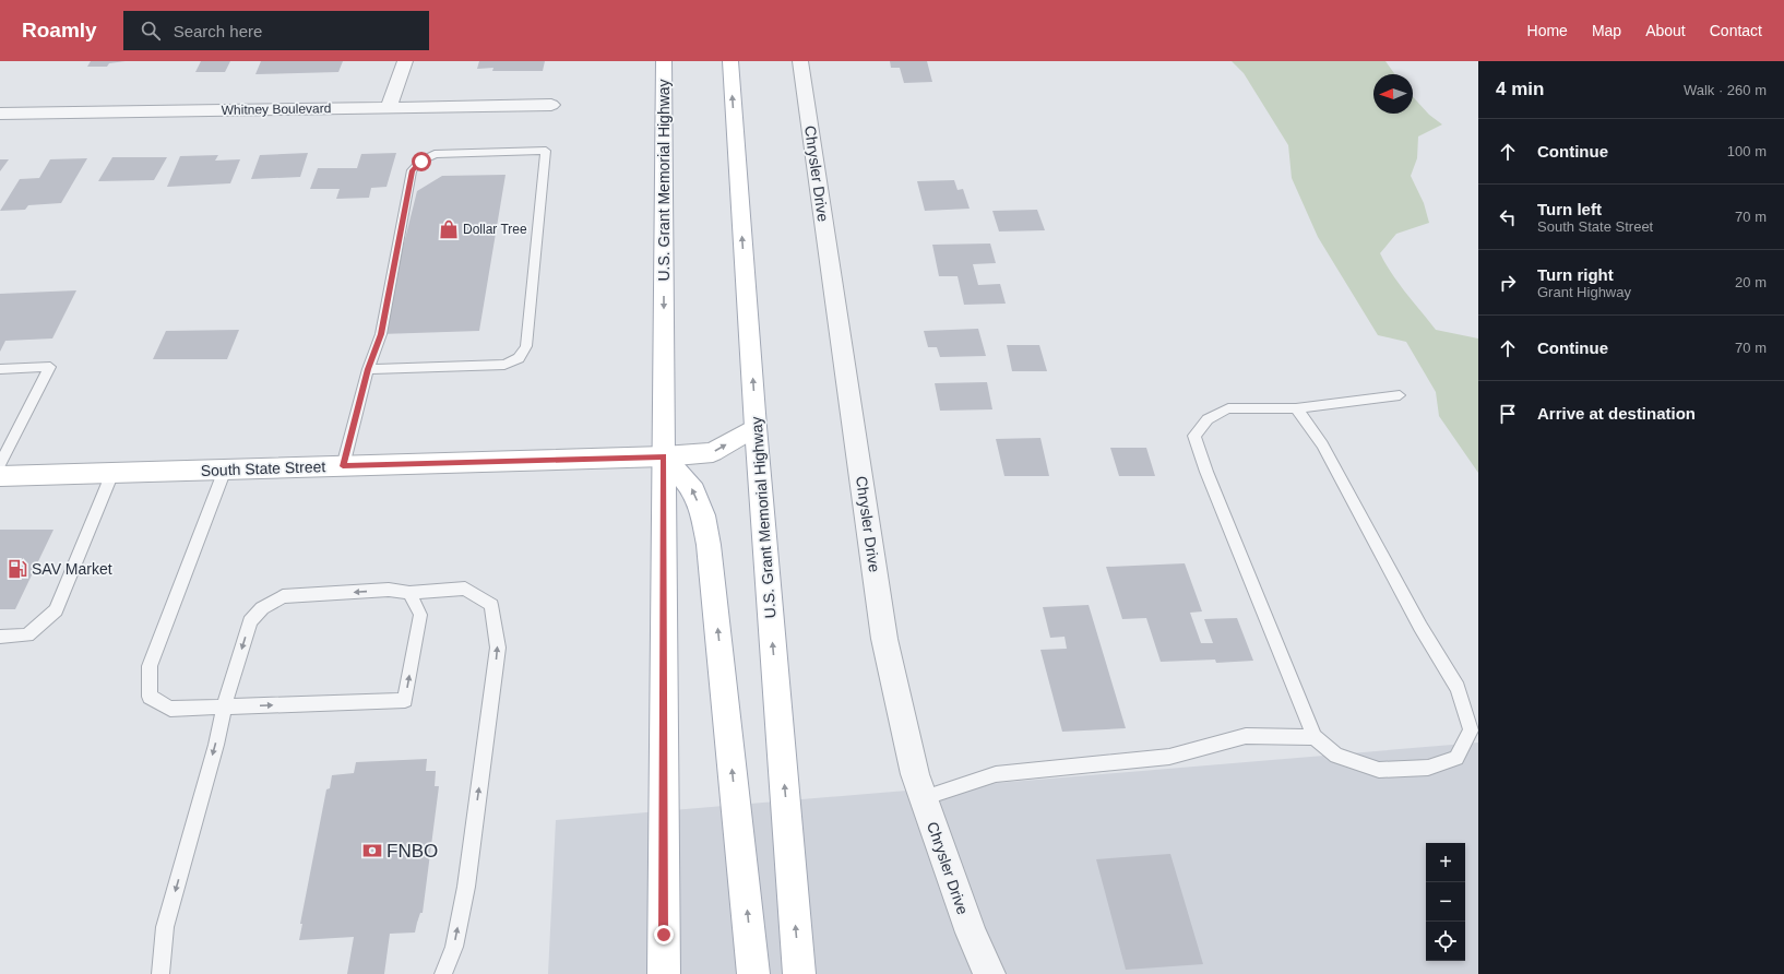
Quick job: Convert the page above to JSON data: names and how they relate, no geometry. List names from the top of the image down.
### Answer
{
  "streets": {
    "main road": ["U.S. Grant Memorial Highway", "South State Street"],
    "street": ["Whitney Boulevard", "Chrysler Drive"]
  },
  "crossings": [
    ["U.S. Grant Memorial Highway", "South State Street"]
  ],
  "places": {
    "shop": ["Dollar Tree"],
    "fuel station": ["SAV Market"],
    "bank": ["FNBO"]
  },
  "north": "left",
  "page": {
    "header": "Roamly",
    "search": "Search here",
    "nav": [
      "Home",
      "Map",
      "About",
      "Contact"
    ],
    "heading": ["4 min", "Walk · 260 m"],
    "list": [
      ["Continue", "100 m"],
      ["Turn left", "South State Street", "70 m"],
      ["Turn right", "Grant Highway", "20 m"],
      ["Continue", "70 m"],
      "Arrive at destination"
    ],
    "map_buttons": ["+", "−"]
  }
}
